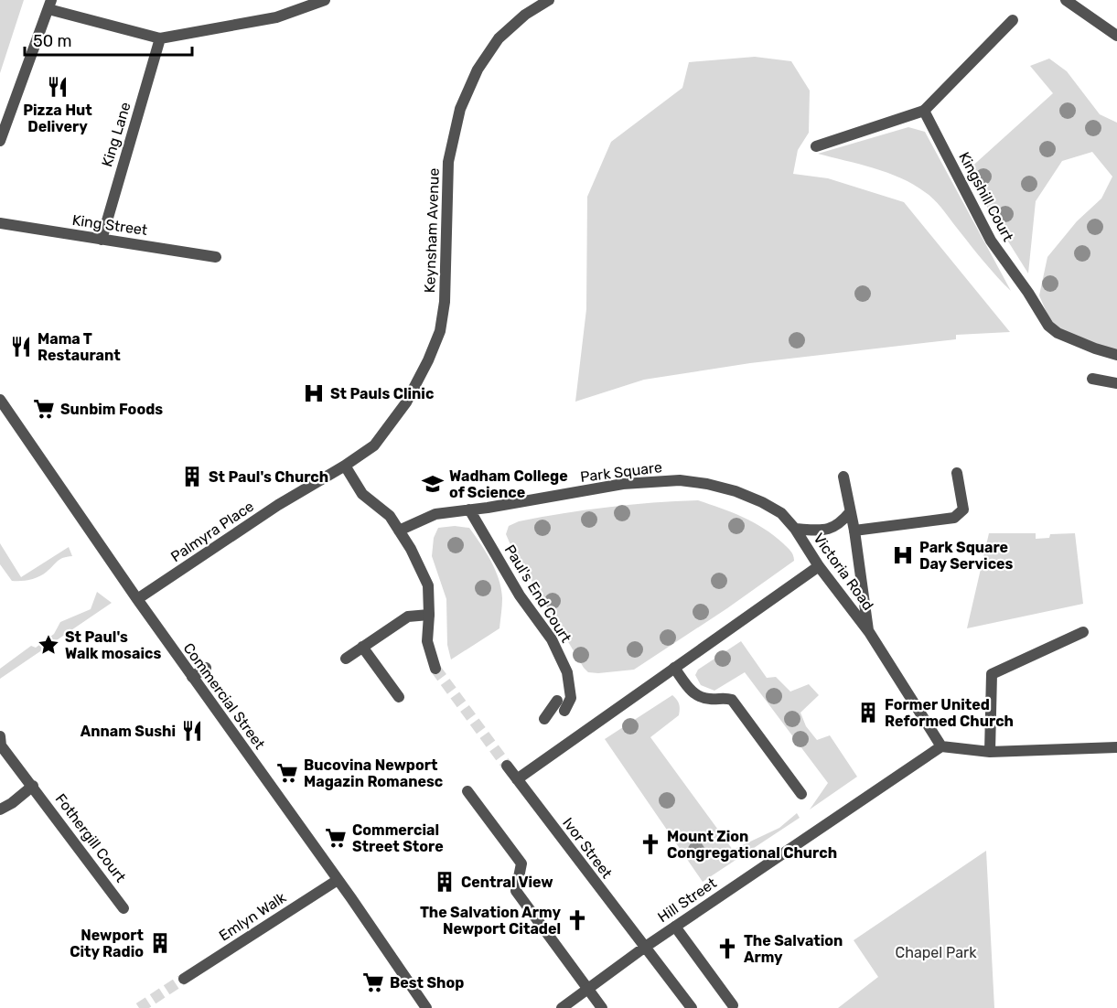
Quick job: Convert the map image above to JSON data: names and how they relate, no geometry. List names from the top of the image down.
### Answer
{
  "streets": {
    "street": [
      "King Lane",
      "Kingshill Court",
      "King Street",
      "Keynsham Avenue",
      "Park Square",
      "Palmyra Place",
      "Victoria Road",
      "Paul's End Court",
      "Commercial Street",
      "Fothergill Court",
      "Ivor Street",
      "Hill Street",
      "Emlyn Walk"
    ]
  },
  "crossings": [
    ["King Lane", "King Street"],
    ["Keynsham Avenue", "Palmyra Place"],
    ["Park Square", "Victoria Road"],
    ["Park Square", "Paul's End Court"],
    ["Palmyra Place", "Commercial Street"],
    ["Victoria Road", "Hill Street"],
    ["Commercial Street", "Emlyn Walk"],
    ["Ivor Street", "Hill Street"]
  ],
  "parks": ["Chapel Park"],
  "places": {
    "restaurant": ["Pizza Hut Delivery", "Mama T Restaurant", "Annam Sushi"],
    "hospital": ["St Pauls Clinic", "Park Square Day Services"],
    "supermarket": [
      "Sunbim Foods",
      "Bucovina Newport Magazin Romanesc",
      "Commercial Street Store",
      "Best Shop"
    ],
    "building": [
      "St Paul's Church",
      "Former United Reformed Church",
      "Central View",
      "Newport City Radio"
    ],
    "school or university": ["Wadham College of Science"],
    "place": ["St Paul's Walk mosaics"],
    "church": ["Mount Zion Congregational Church", "The Salvation Army Newport Citadel", "The Salvation Army"]
  },
  "scale_bar": "50 m"
}
